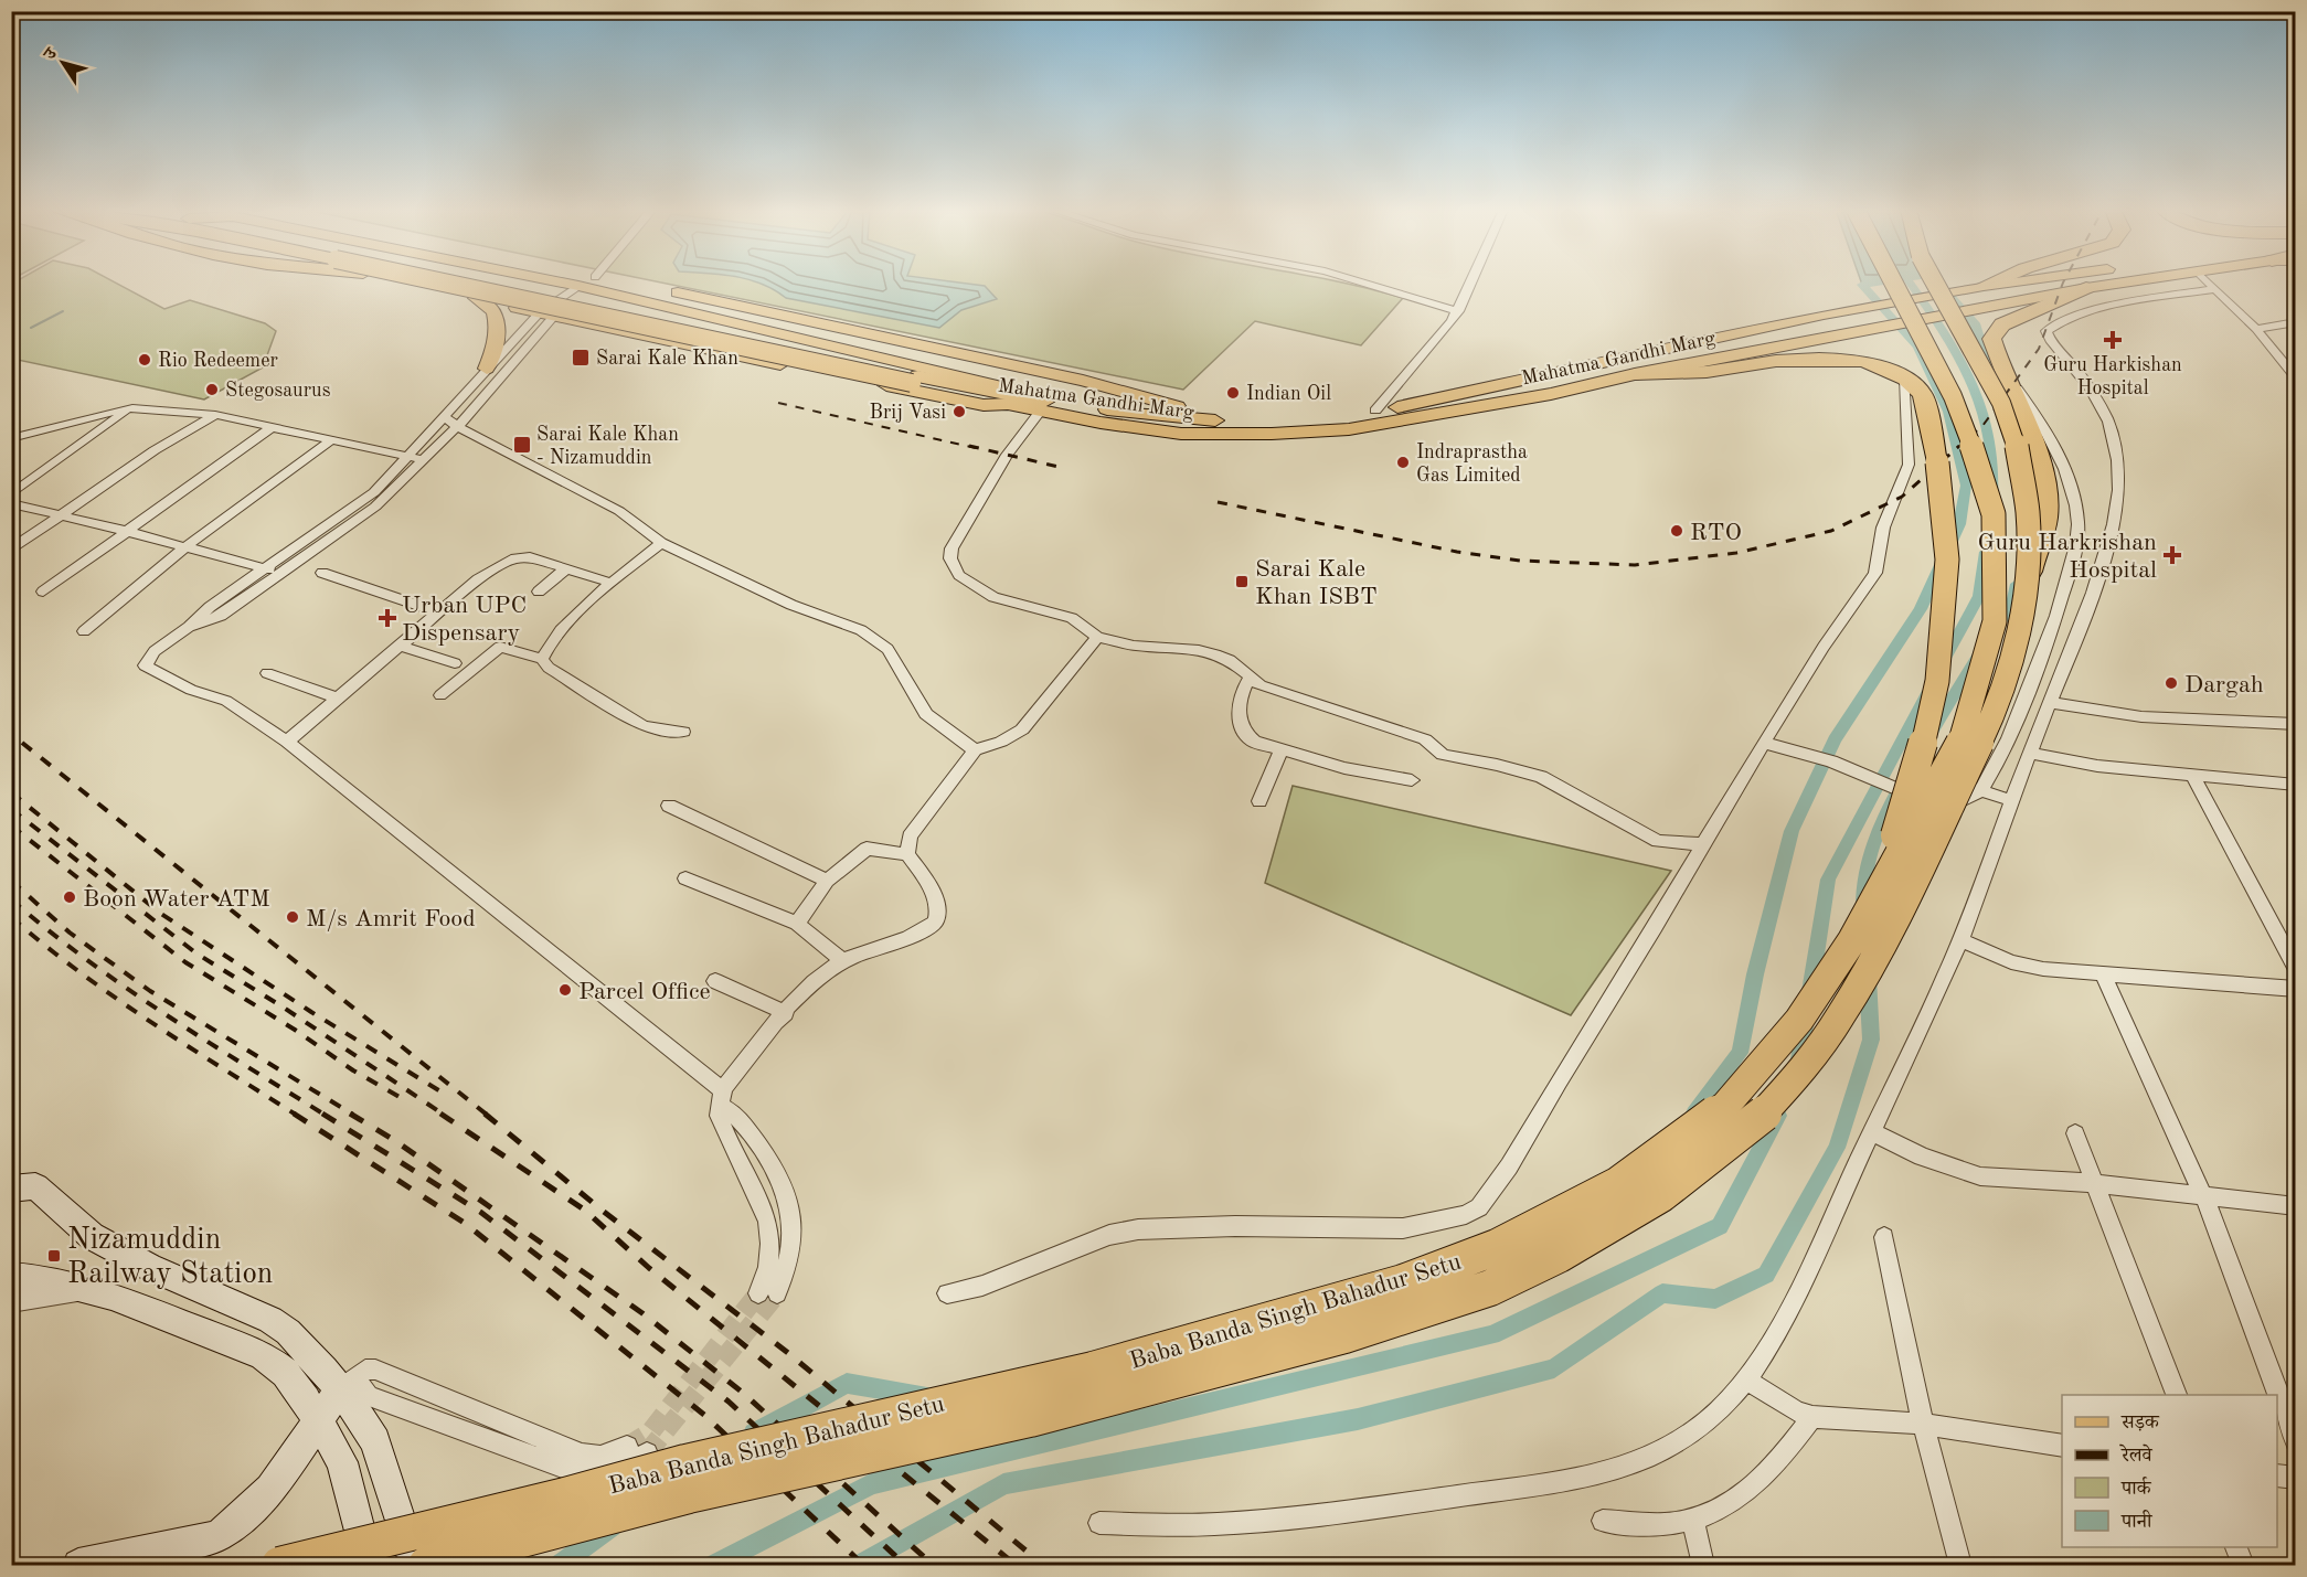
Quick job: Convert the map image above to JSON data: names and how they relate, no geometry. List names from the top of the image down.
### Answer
{
  "streets": {
    "highway": ["Baba Banda Singh Bahadur Setu"],
    "main road": ["Mahatma Gandhi Marg"]
  },
  "places": {
    "health": ["Guru Harkishan Hospital", "Guru Harkrishan Hospital", "Urban UPC Dispensary"],
    "transit": [
      "Sarai Kale Khan",
      "Sarai Kale Khan - Nizamuddin",
      "Sarai Kale Khan ISBT",
      "Nizamuddin Railway Station"
    ],
    "other": [
      "Rio Redeemer",
      "Stegosaurus",
      "Indian Oil",
      "Brij Vasi",
      "Indraprastha Gas Limited",
      "RTO",
      "Dargah",
      "Boon Water ATM",
      "M/s Amrit Food",
      "Parcel Office"
    ]
  },
  "legend": [
    "सड़क",
    "रेलवे",
    "पार्क",
    "पानी"
  ],
  "north": "top left"
}
